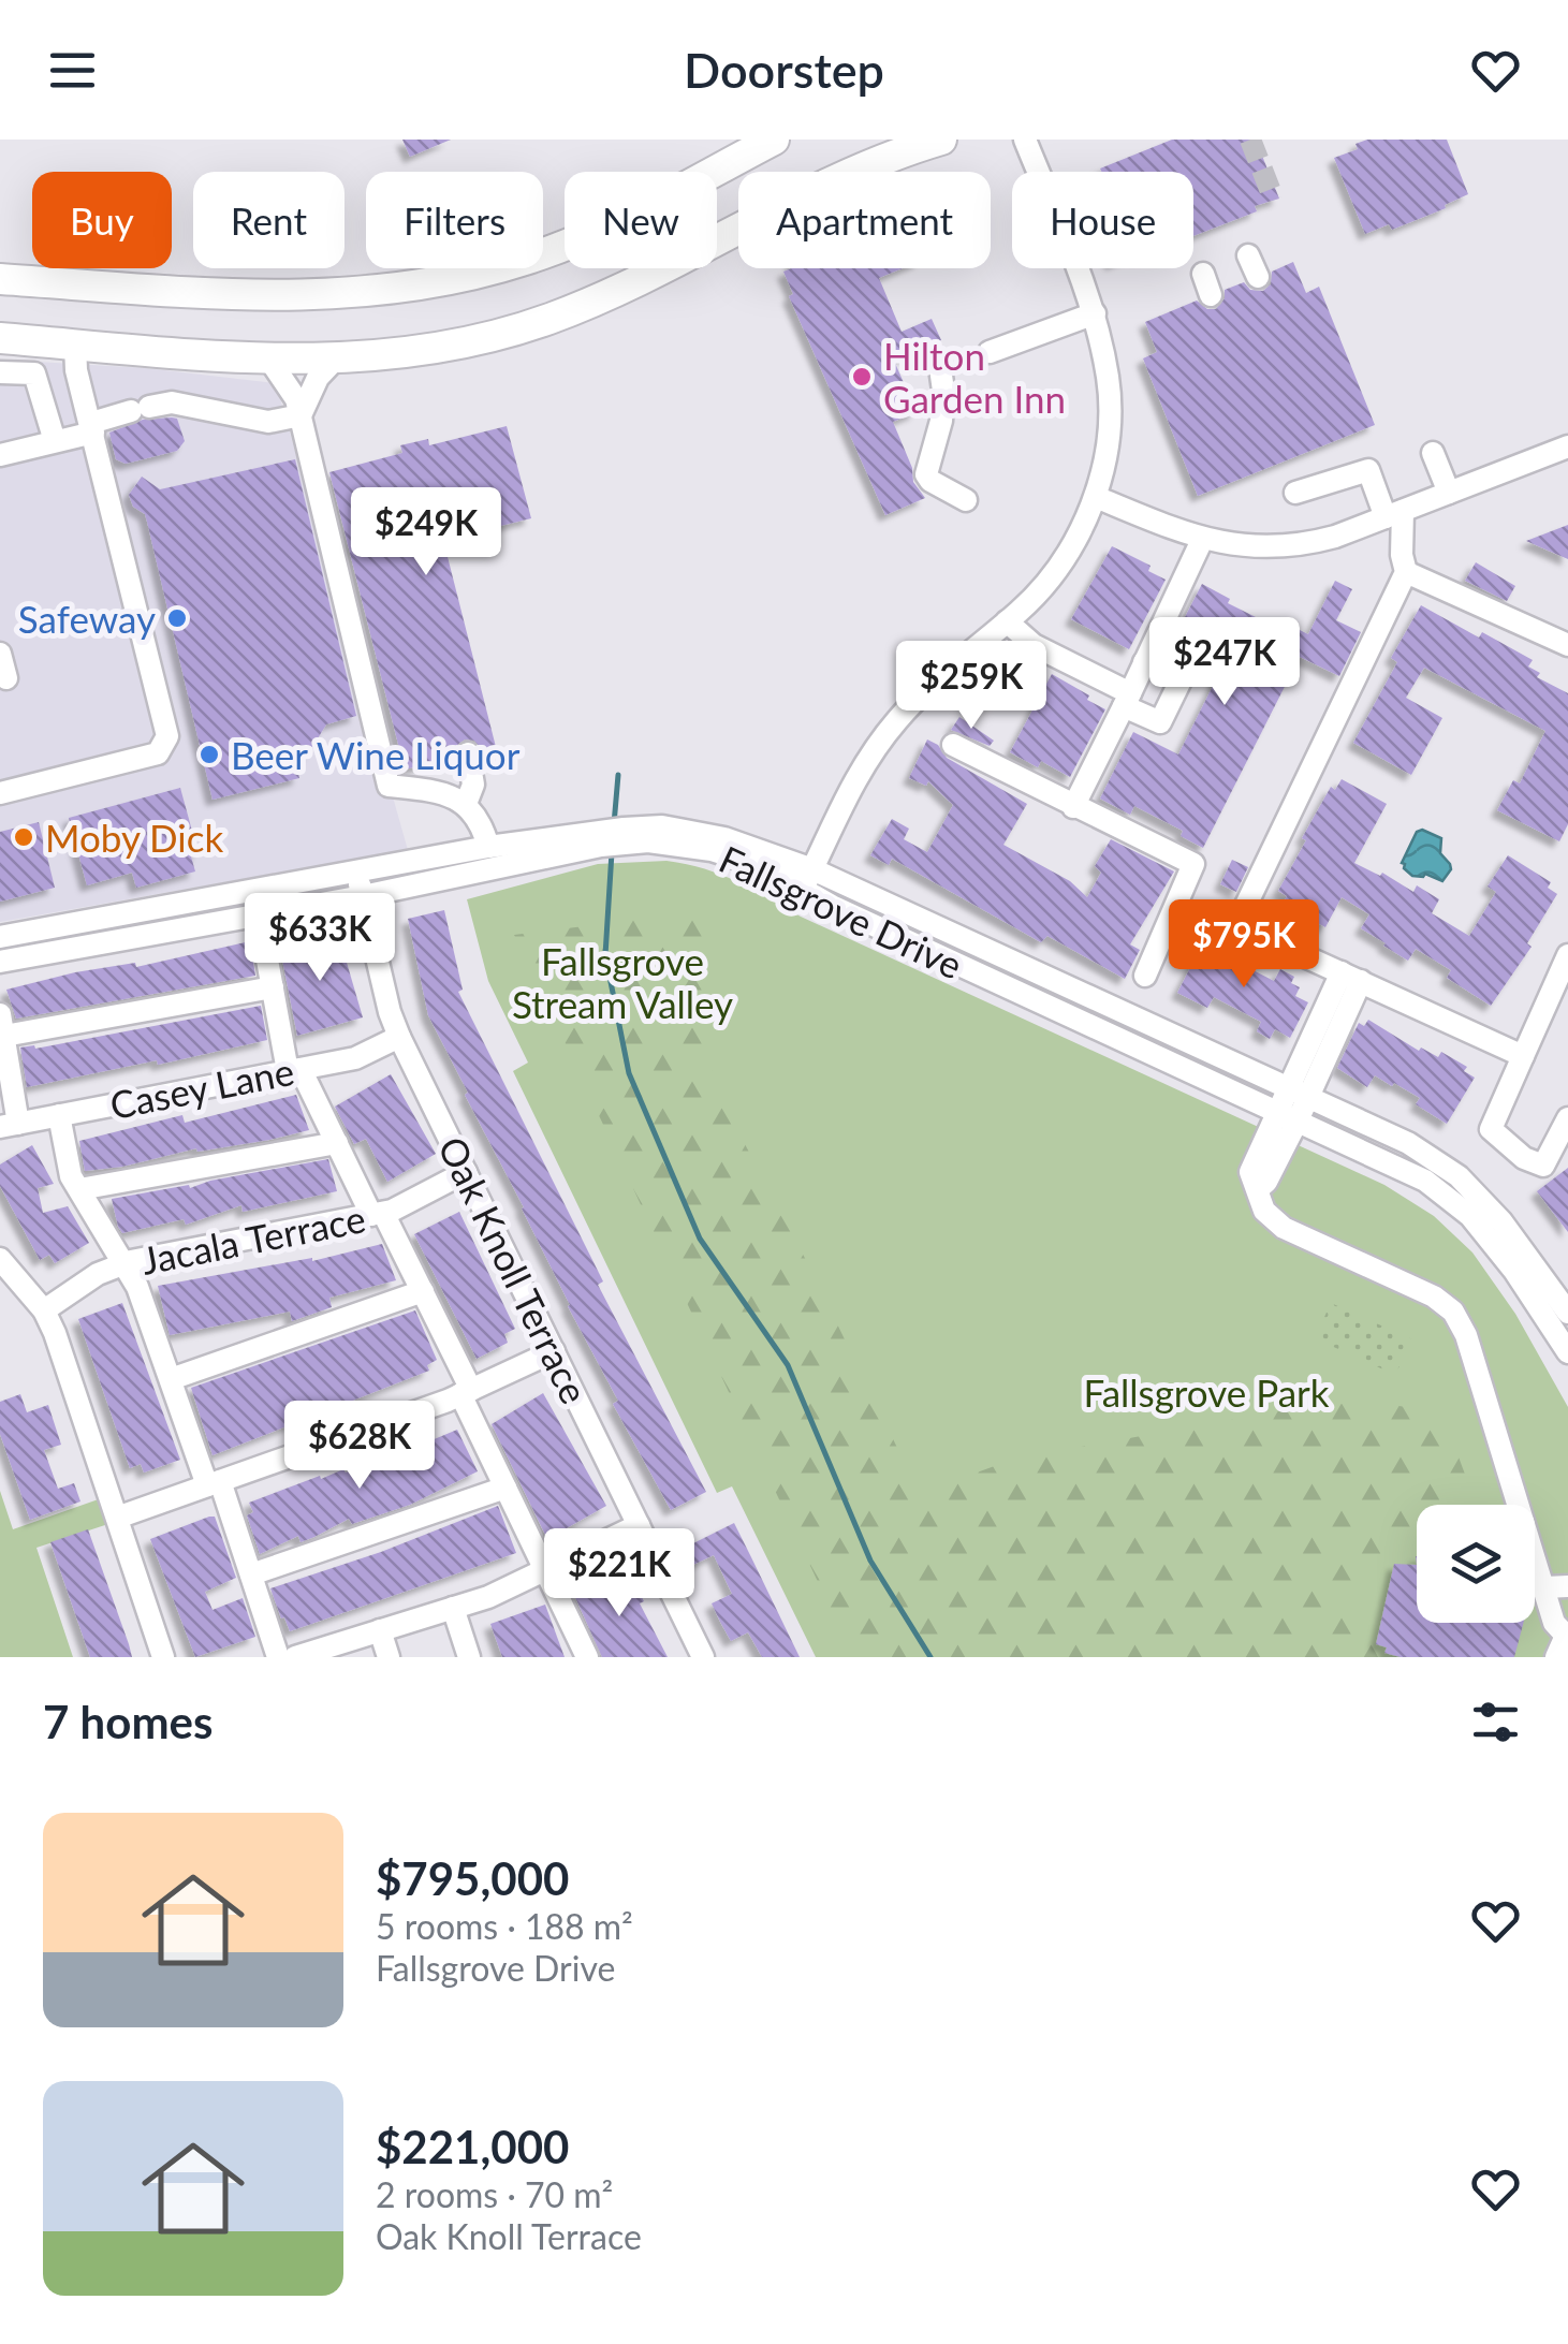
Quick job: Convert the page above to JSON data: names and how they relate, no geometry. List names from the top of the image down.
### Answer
{
  "streets": {
    "street": [
      "Fallsgrove Drive",
      "Casey Lane",
      "Jacala Terrace",
      "Oak Knoll Terrace"
    ]
  },
  "crossings": [
    ["Fallsgrove Drive", "Oak Knoll Terrace"],
    ["Casey Lane", "Oak Knoll Terrace"],
    ["Jacala Terrace", "Oak Knoll Terrace"]
  ],
  "parks": ["Fallsgrove Stream Valley", "Fallsgrove Park"],
  "places": [
    "Hilton Garden Inn",
    "Safeway",
    "Beer Wine Liquor",
    "Moby Dick"
  ],
  "page": {
    "header": "Doorstep",
    "chip": [
      "Buy",
      "Rent",
      "Filters",
      "New",
      "Apartment",
      "House"
    ],
    "price": [
      "$249K",
      "$247K",
      "$259K",
      "$633K",
      "$795K",
      "$628K",
      "$221K"
    ],
    "heading": "7 homes",
    "list": [
      {
        "name": "$795,000",
        "note": "5 rooms · 188 m² · Fallsgrove Drive"
      },
      {
        "name": "$221,000",
        "note": "2 rooms · 70 m² · Oak Knoll Terrace"
      }
    ]
  }
}
